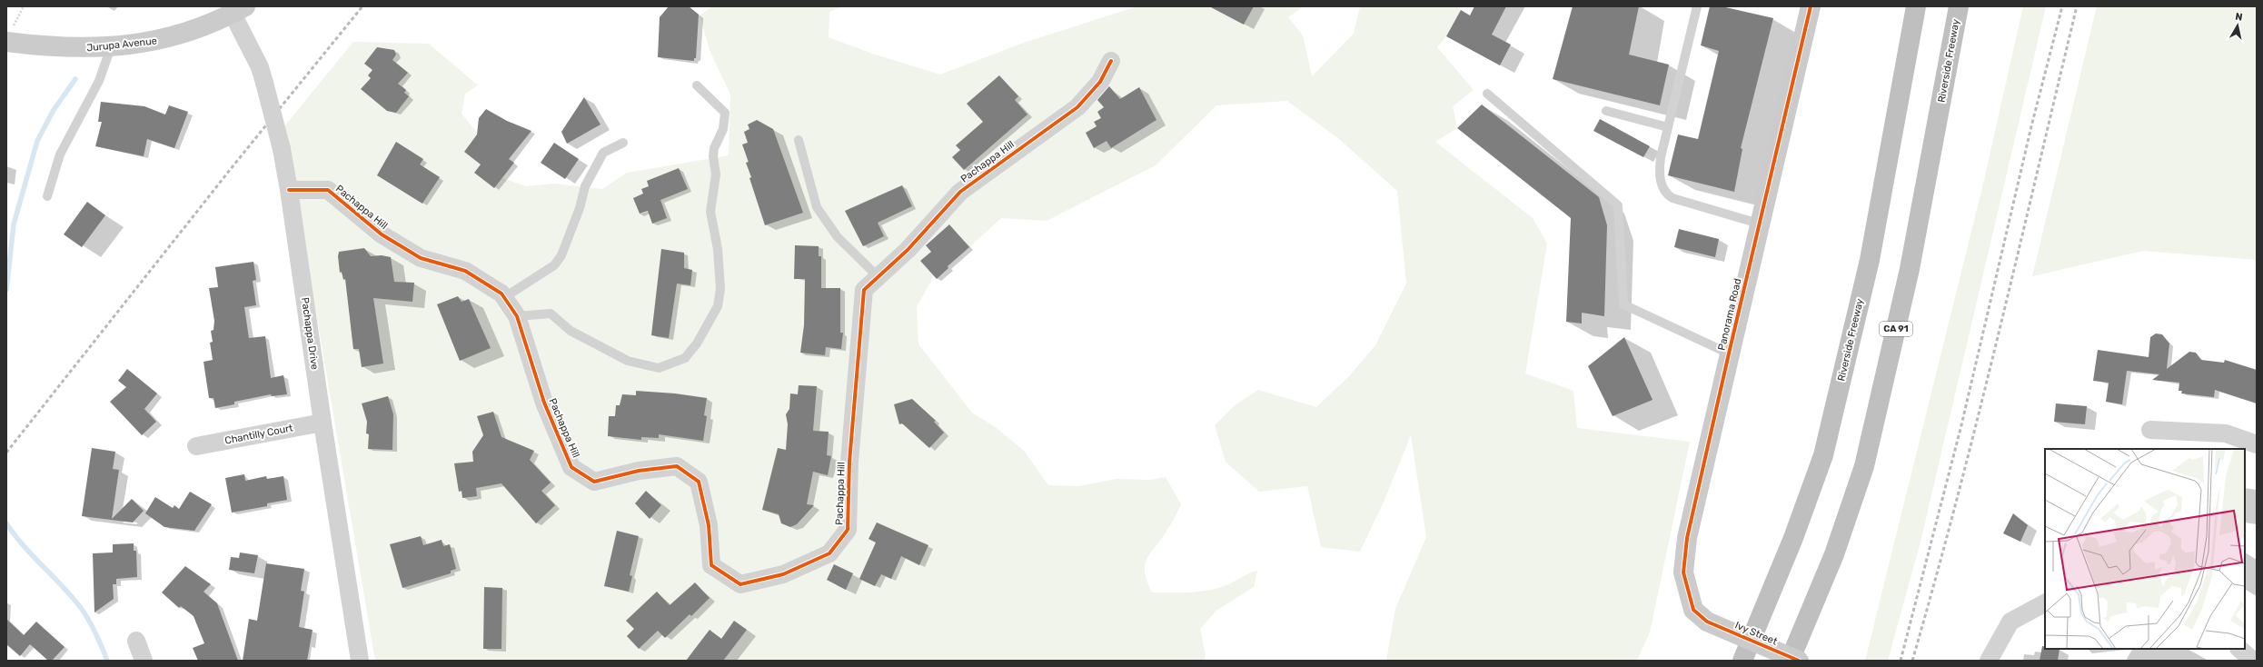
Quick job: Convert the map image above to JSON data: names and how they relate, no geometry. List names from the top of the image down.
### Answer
{
  "streets": {
    "highway": ["Riverside Freeway", "CA 91"],
    "street": [
      "Jurupa Avenue",
      "Pachappa Hill",
      "Panorama Road",
      "Pachappa Drive",
      "Chantilly Court",
      "Ivy Street"
    ]
  },
  "crossings": [
    ["Jurupa Avenue", "Pachappa Drive"],
    ["Pachappa Hill", "Pachappa Drive"],
    ["Panorama Road", "Ivy Street"],
    ["Pachappa Drive", "Chantilly Court"]
  ],
  "north": "top"
}
